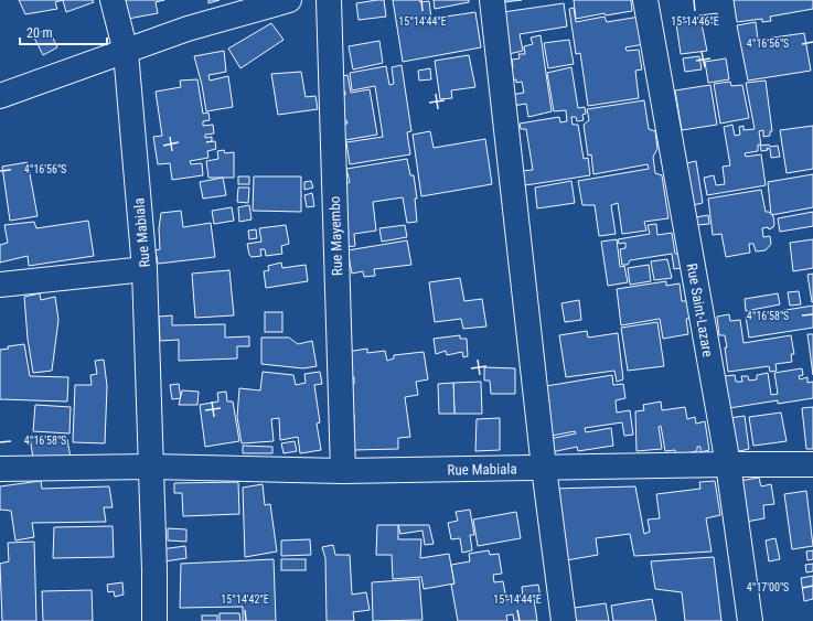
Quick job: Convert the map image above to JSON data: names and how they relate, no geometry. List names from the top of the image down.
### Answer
{
  "streets": {
    "street": ["Rue Mabiala", "Rue Mayembo", "Rue Saint-Lazare"]
  },
  "crossings": [
    ["Rue Mabiala", "Rue Mayembo"],
    ["Rue Mabiala", "Rue Saint-Lazare"]
  ],
  "scale_bar": "20 m",
  "coordinates": [
    "15°14'44\"E",
    "15°14'46\"E",
    "4°16'56\"S",
    "4°16'58\"S",
    "4°17'00\"S",
    "15°14'42\"E"
  ]
}
